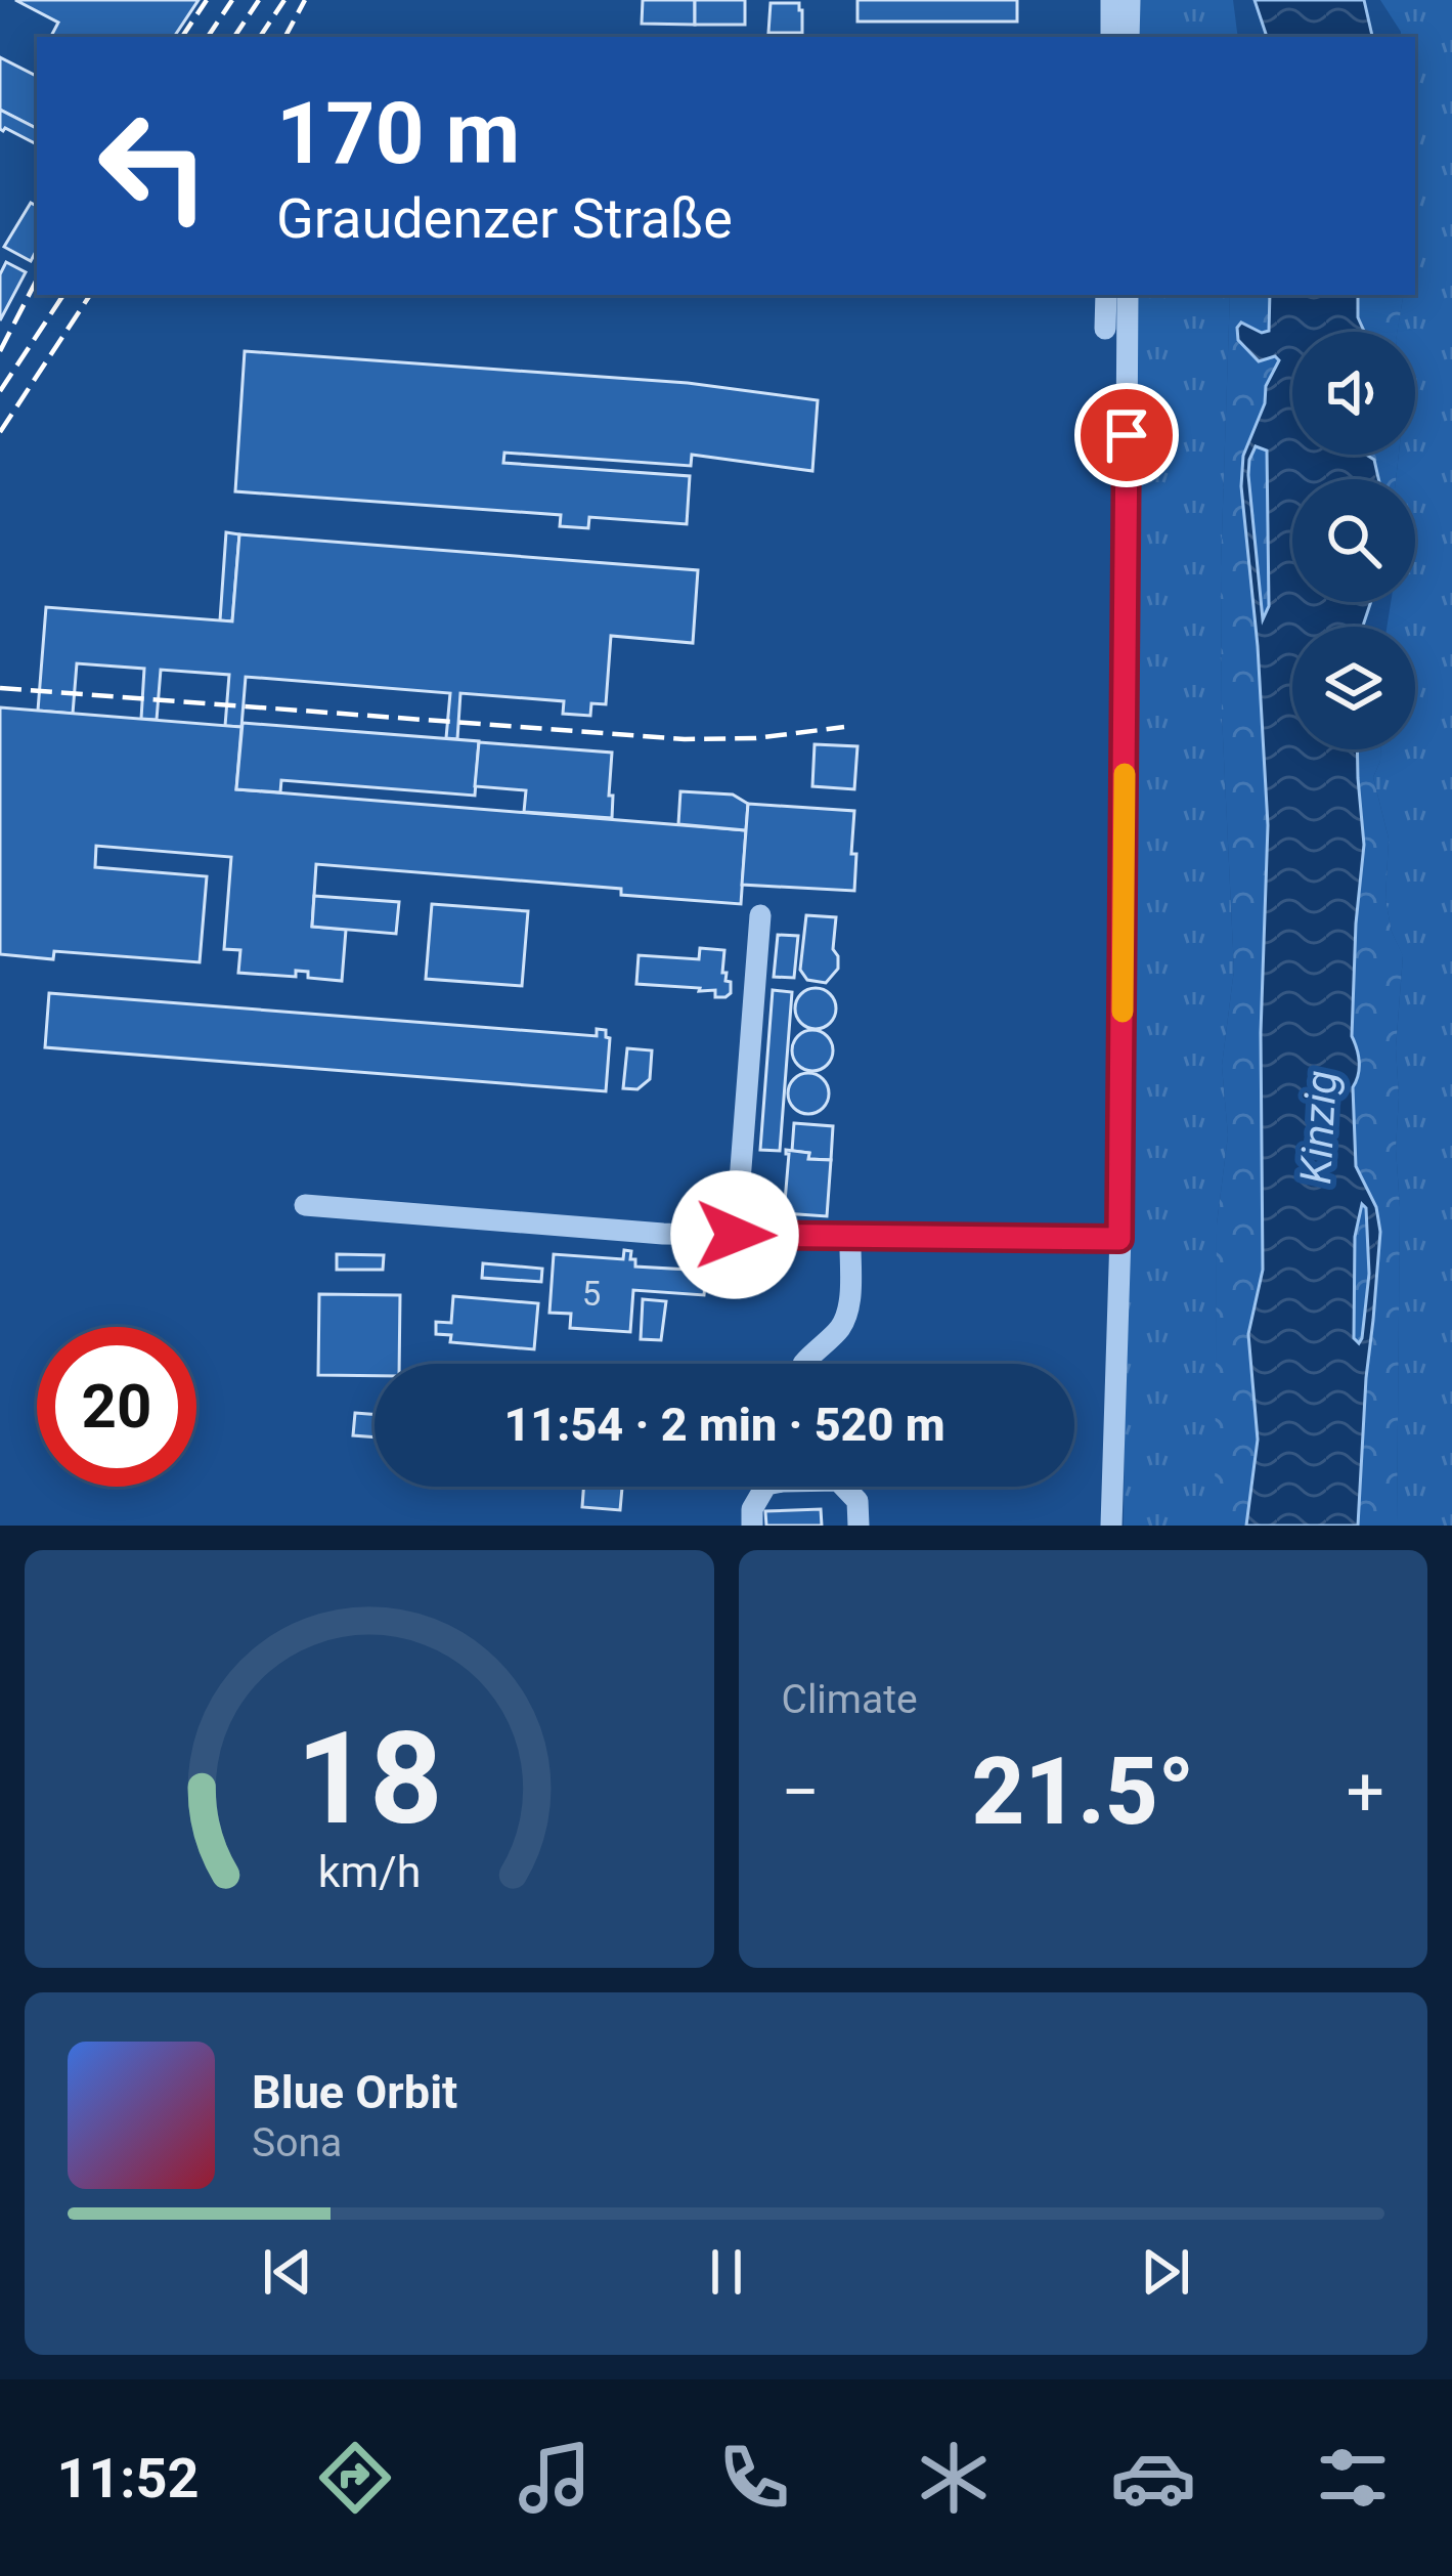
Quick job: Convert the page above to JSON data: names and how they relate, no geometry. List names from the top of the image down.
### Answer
{
  "water": ["Kinzig"],
  "house_numbers": ["5"],
  "page": {
    "turn": ["170 m", "Graudenzer Straße"],
    "limit": "20",
    "trip": "11:54 · 2 min · 520 m",
    "tile": "Climate",
    "heat": ["−", "21.5°", "+"],
    "song": ["Blue Orbit", "Sona"],
    "tabs": "11:52",
    "gauge": ["18", "km/h"]
  }
}
